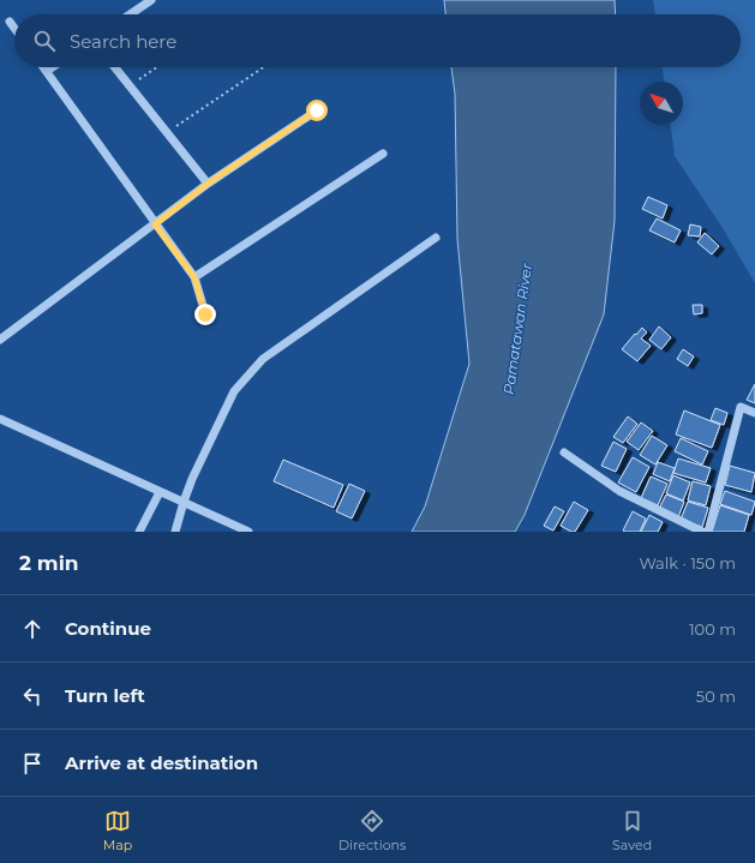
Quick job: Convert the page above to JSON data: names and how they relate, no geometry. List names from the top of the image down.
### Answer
{
  "water": ["Pamatawan River"],
  "north": "top left",
  "page": {
    "search": "Search here",
    "heading": ["2 min", "Walk · 150 m"],
    "list": [
      ["Continue", "100 m"],
      ["Turn left", "50 m"],
      "Arrive at destination"
    ],
    "nav": ["Map", "Directions", "Saved"]
  }
}
